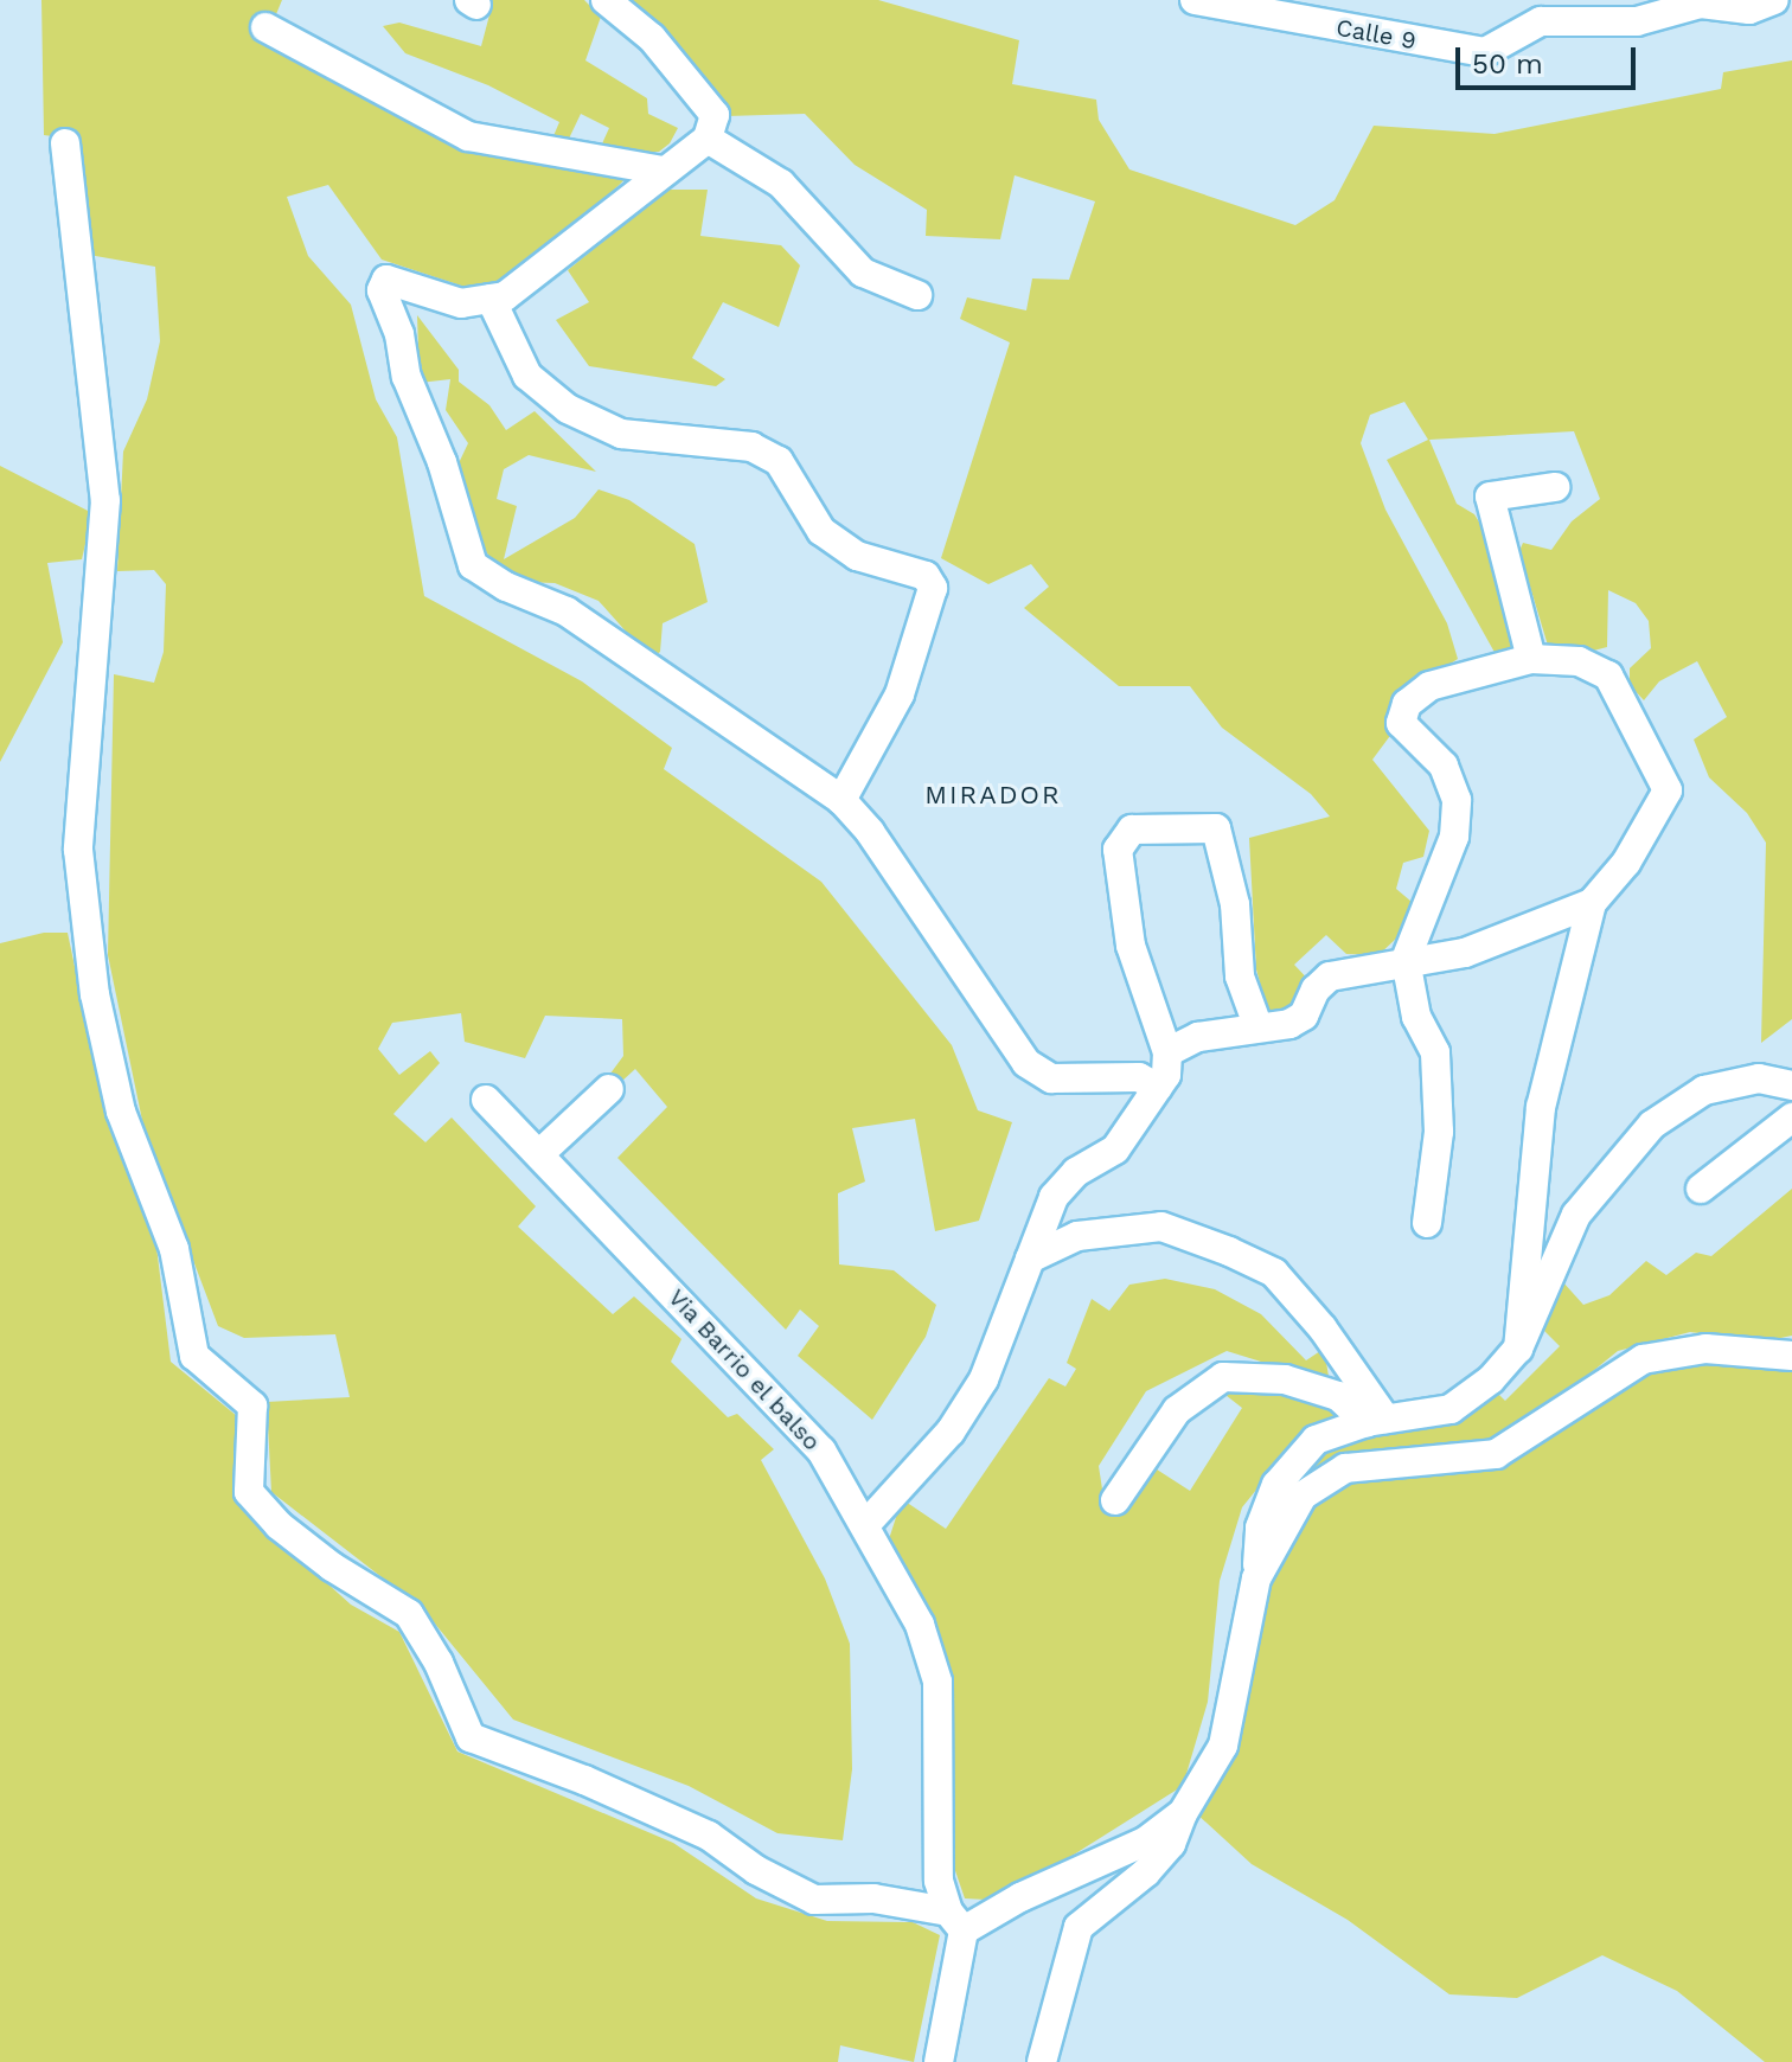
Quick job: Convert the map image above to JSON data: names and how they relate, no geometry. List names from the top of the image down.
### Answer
{
  "streets": {
    "street": ["Calle 9", "Via Barrio el balso"]
  },
  "districts": ["MIRADOR"],
  "scale_bar": "50 m"
}
